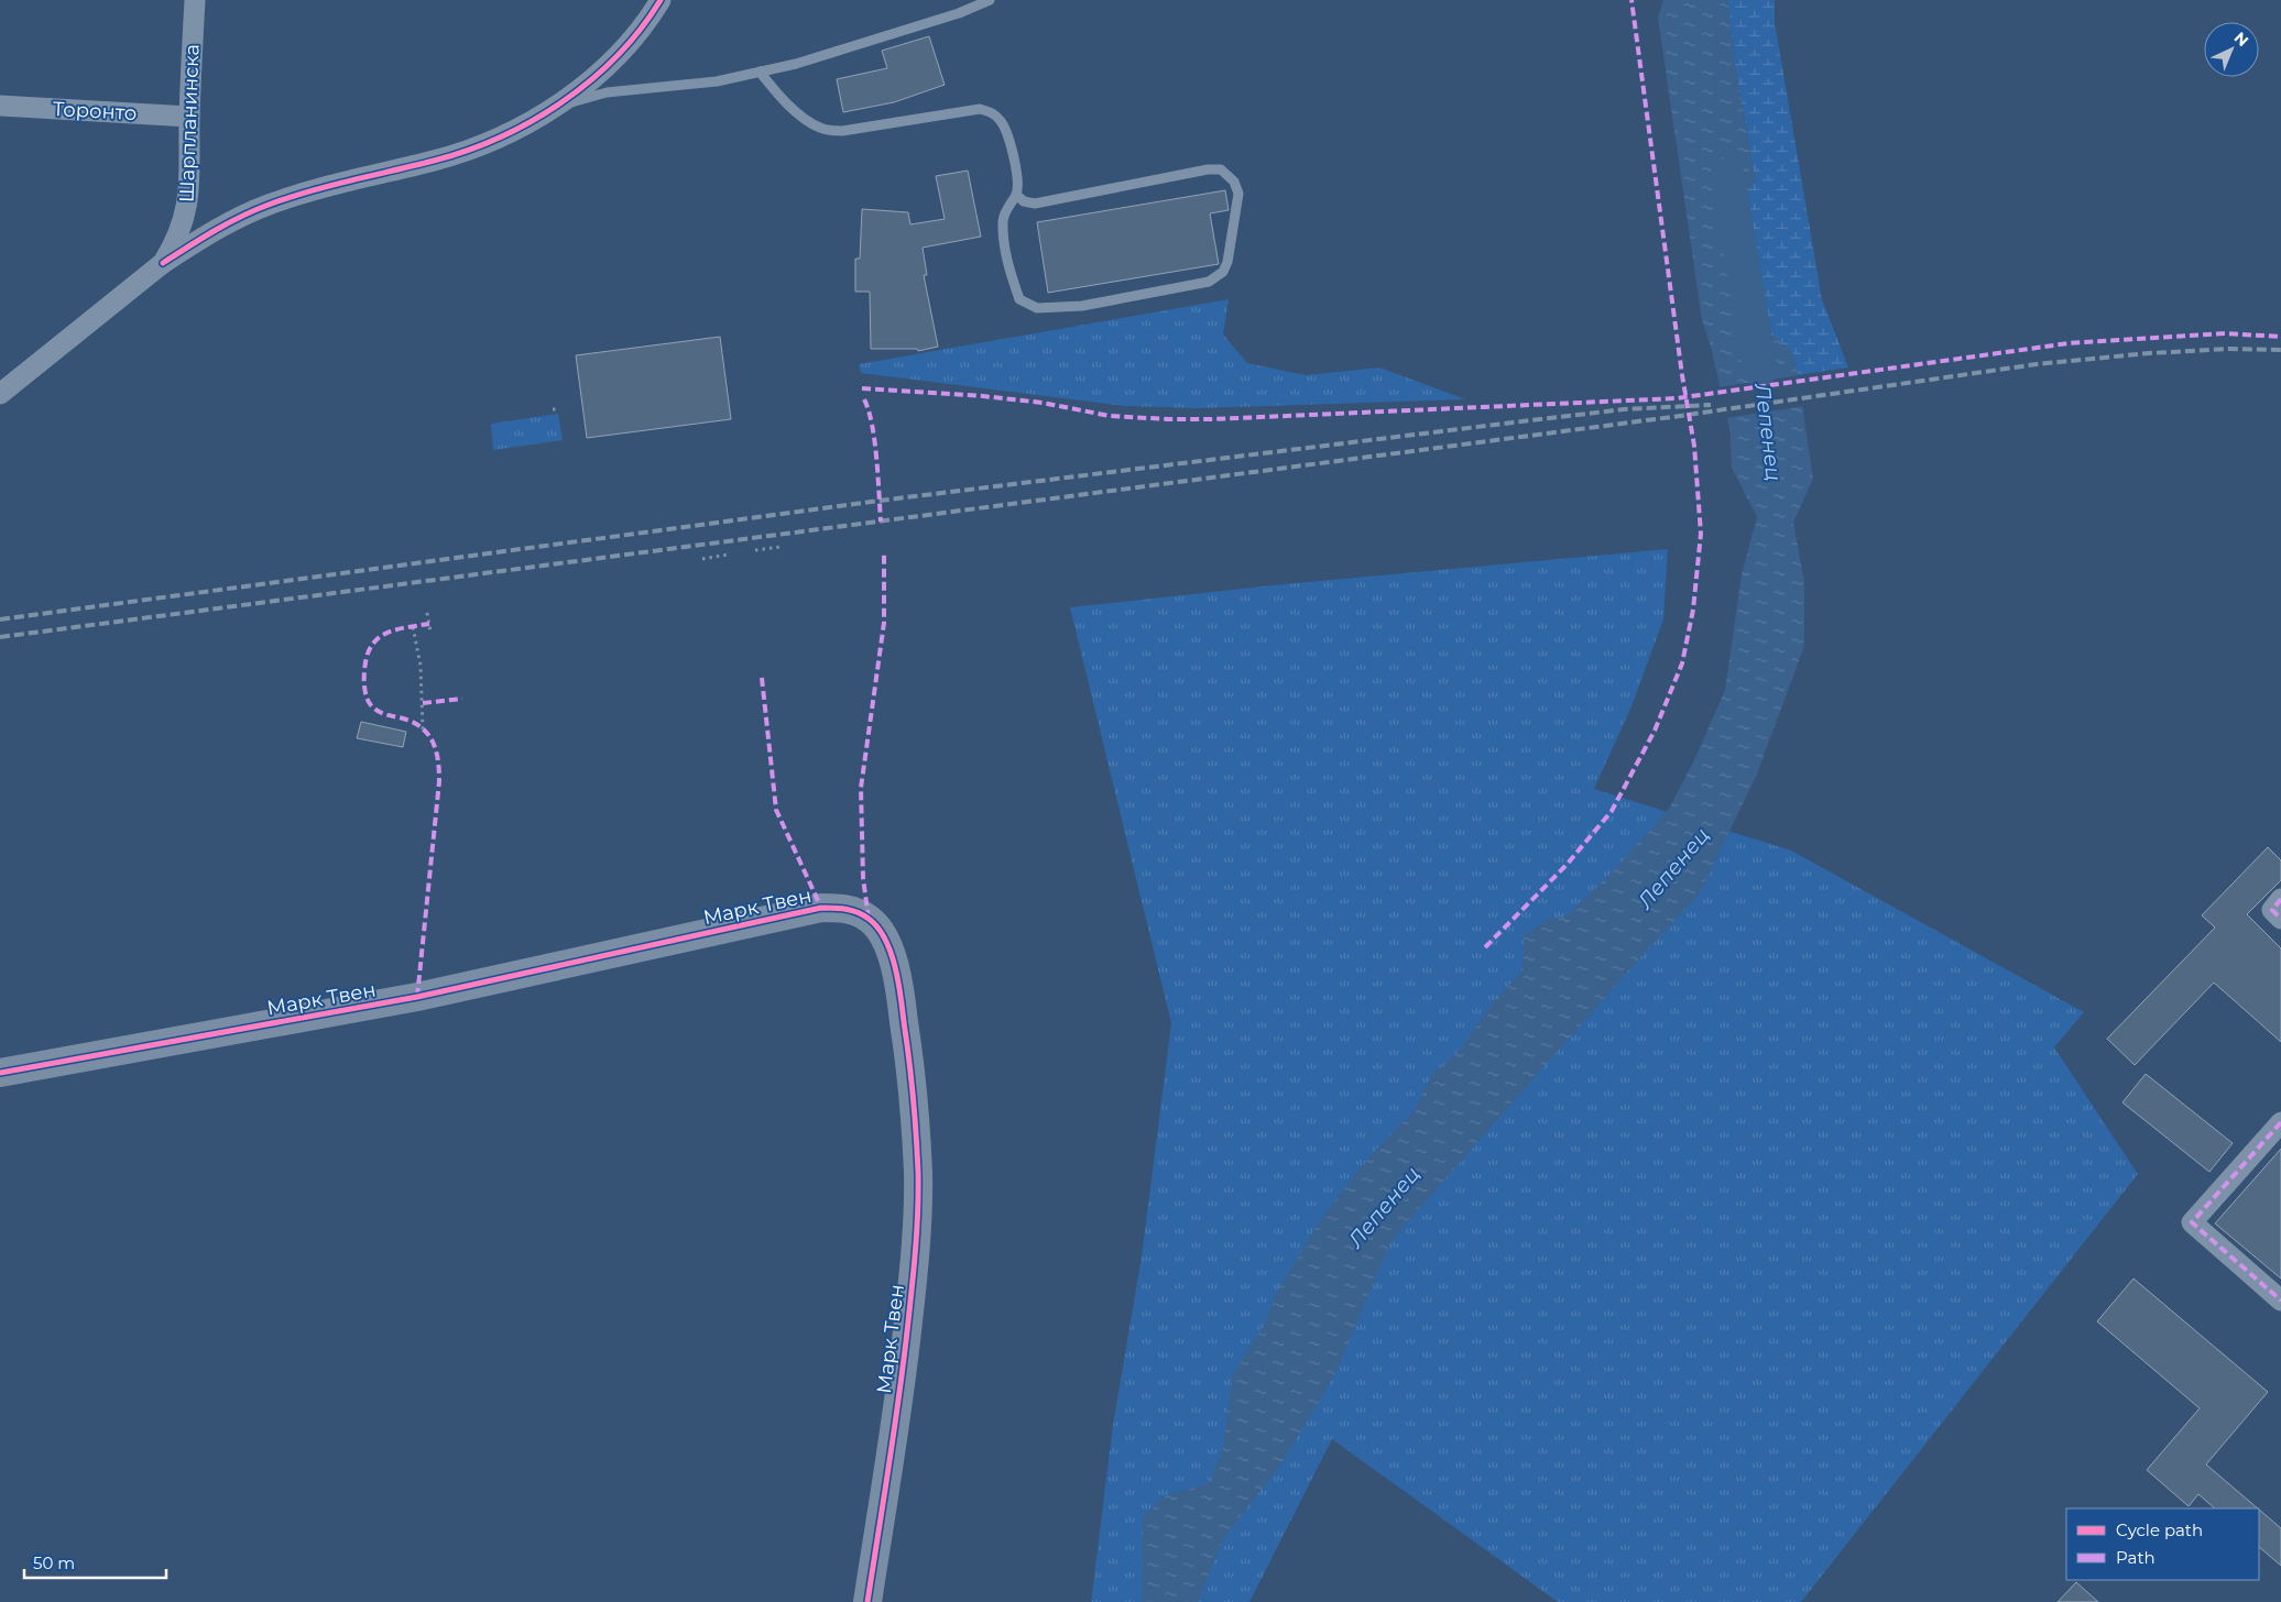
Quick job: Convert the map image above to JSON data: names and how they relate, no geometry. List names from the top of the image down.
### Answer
{
  "streets": {
    "street": ["Торонто", "Шарпланинска", "Марк Твен"]
  },
  "crossings": [
    ["Торонто", "Шарпланинска"]
  ],
  "water": ["Лепенец"],
  "legend": ["Cycle path", "Path"],
  "scale_bar": "50 m",
  "north": "top right"
}
